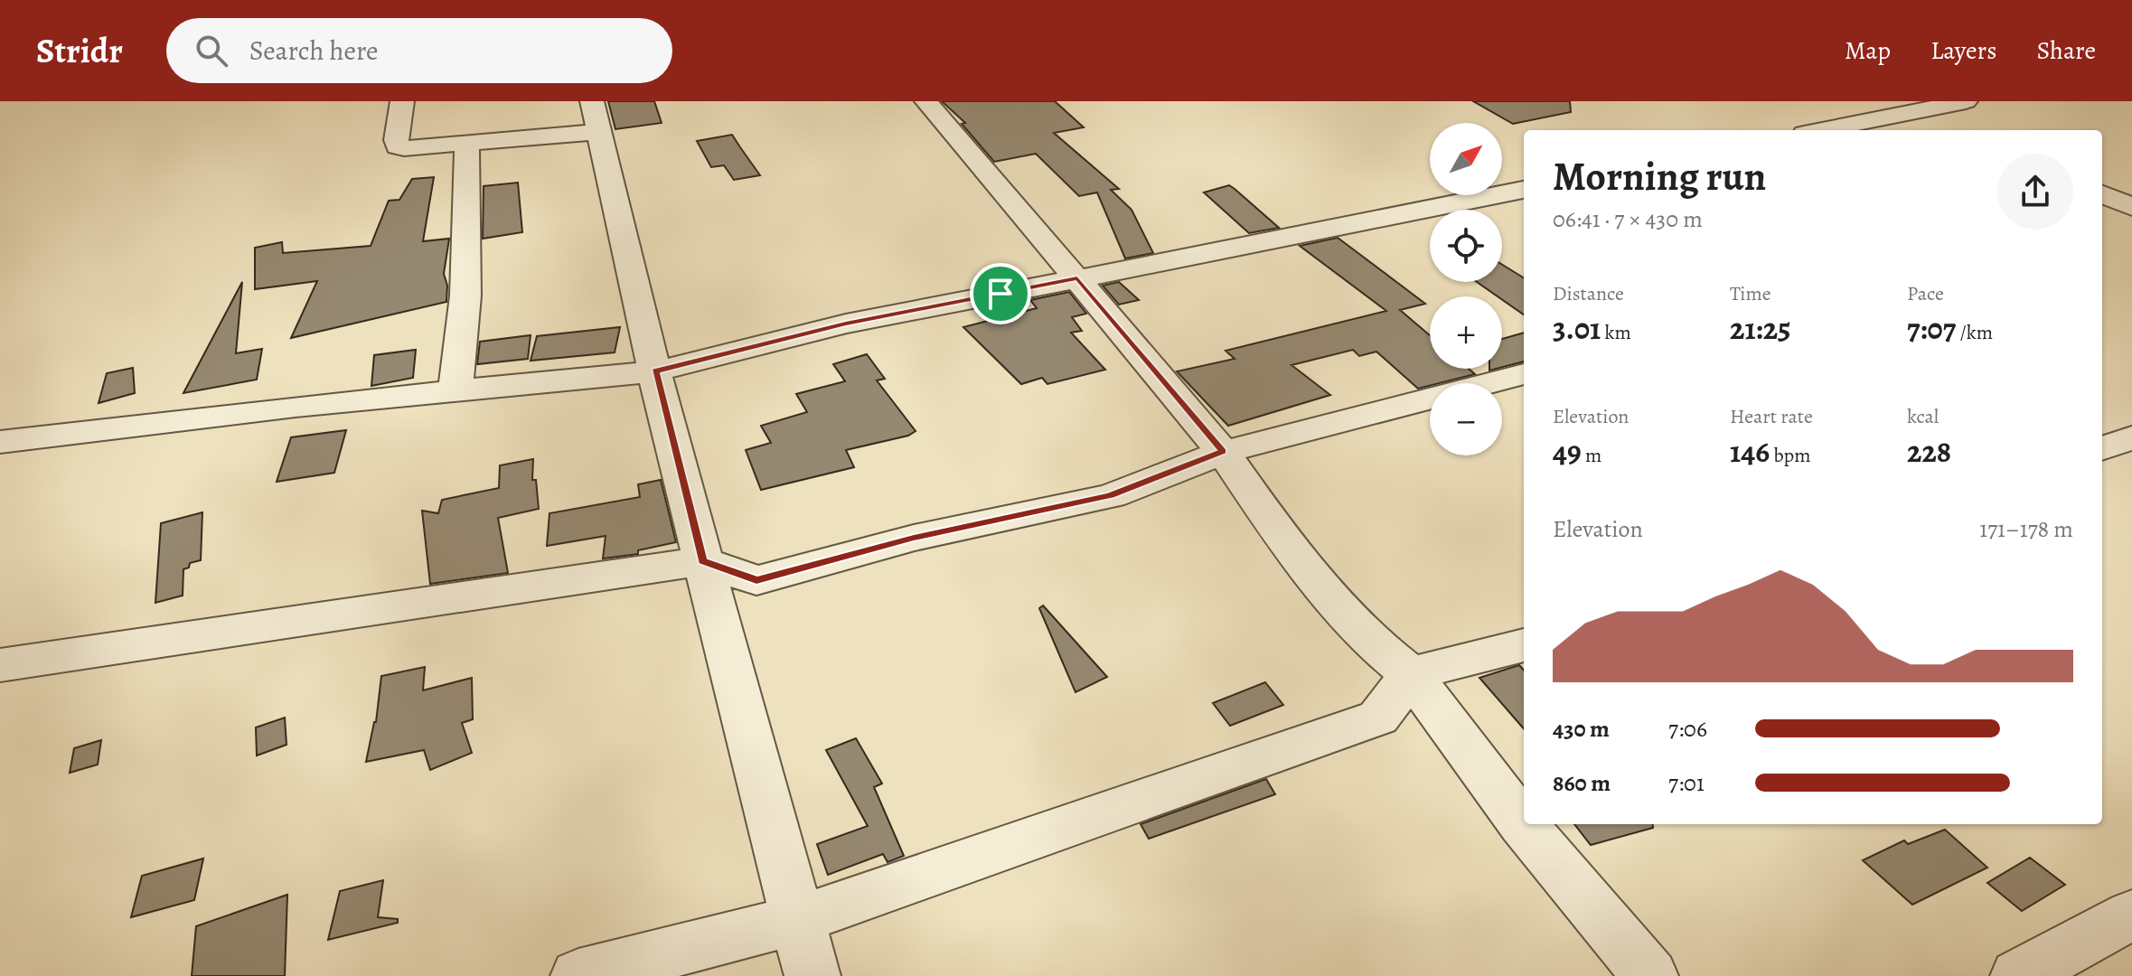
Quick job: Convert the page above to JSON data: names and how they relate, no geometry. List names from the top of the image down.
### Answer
{
  "north": "top right",
  "page": {
    "header": "Stridr",
    "search": "Search here",
    "nav": ["Map", "Layers", "Share"],
    "map_buttons": ["+", "−"],
    "heading": ["Morning run", "06:41 · 7 × 430 m"],
    "stats": [
      ["Distance", "3.01 km"],
      ["Time", "21:25"],
      ["Pace", "7:07 /km"],
      ["Elevation", "49 m"],
      ["Heart rate", "146 bpm"],
      ["kcal", "228"]
    ],
    "chart": ["Elevation", "171–178 m"],
    "list": [
      {
        "name": "430 m",
        "note": "7:06"
      },
      {
        "name": "860 m",
        "note": "7:01"
      }
    ]
  }
}
